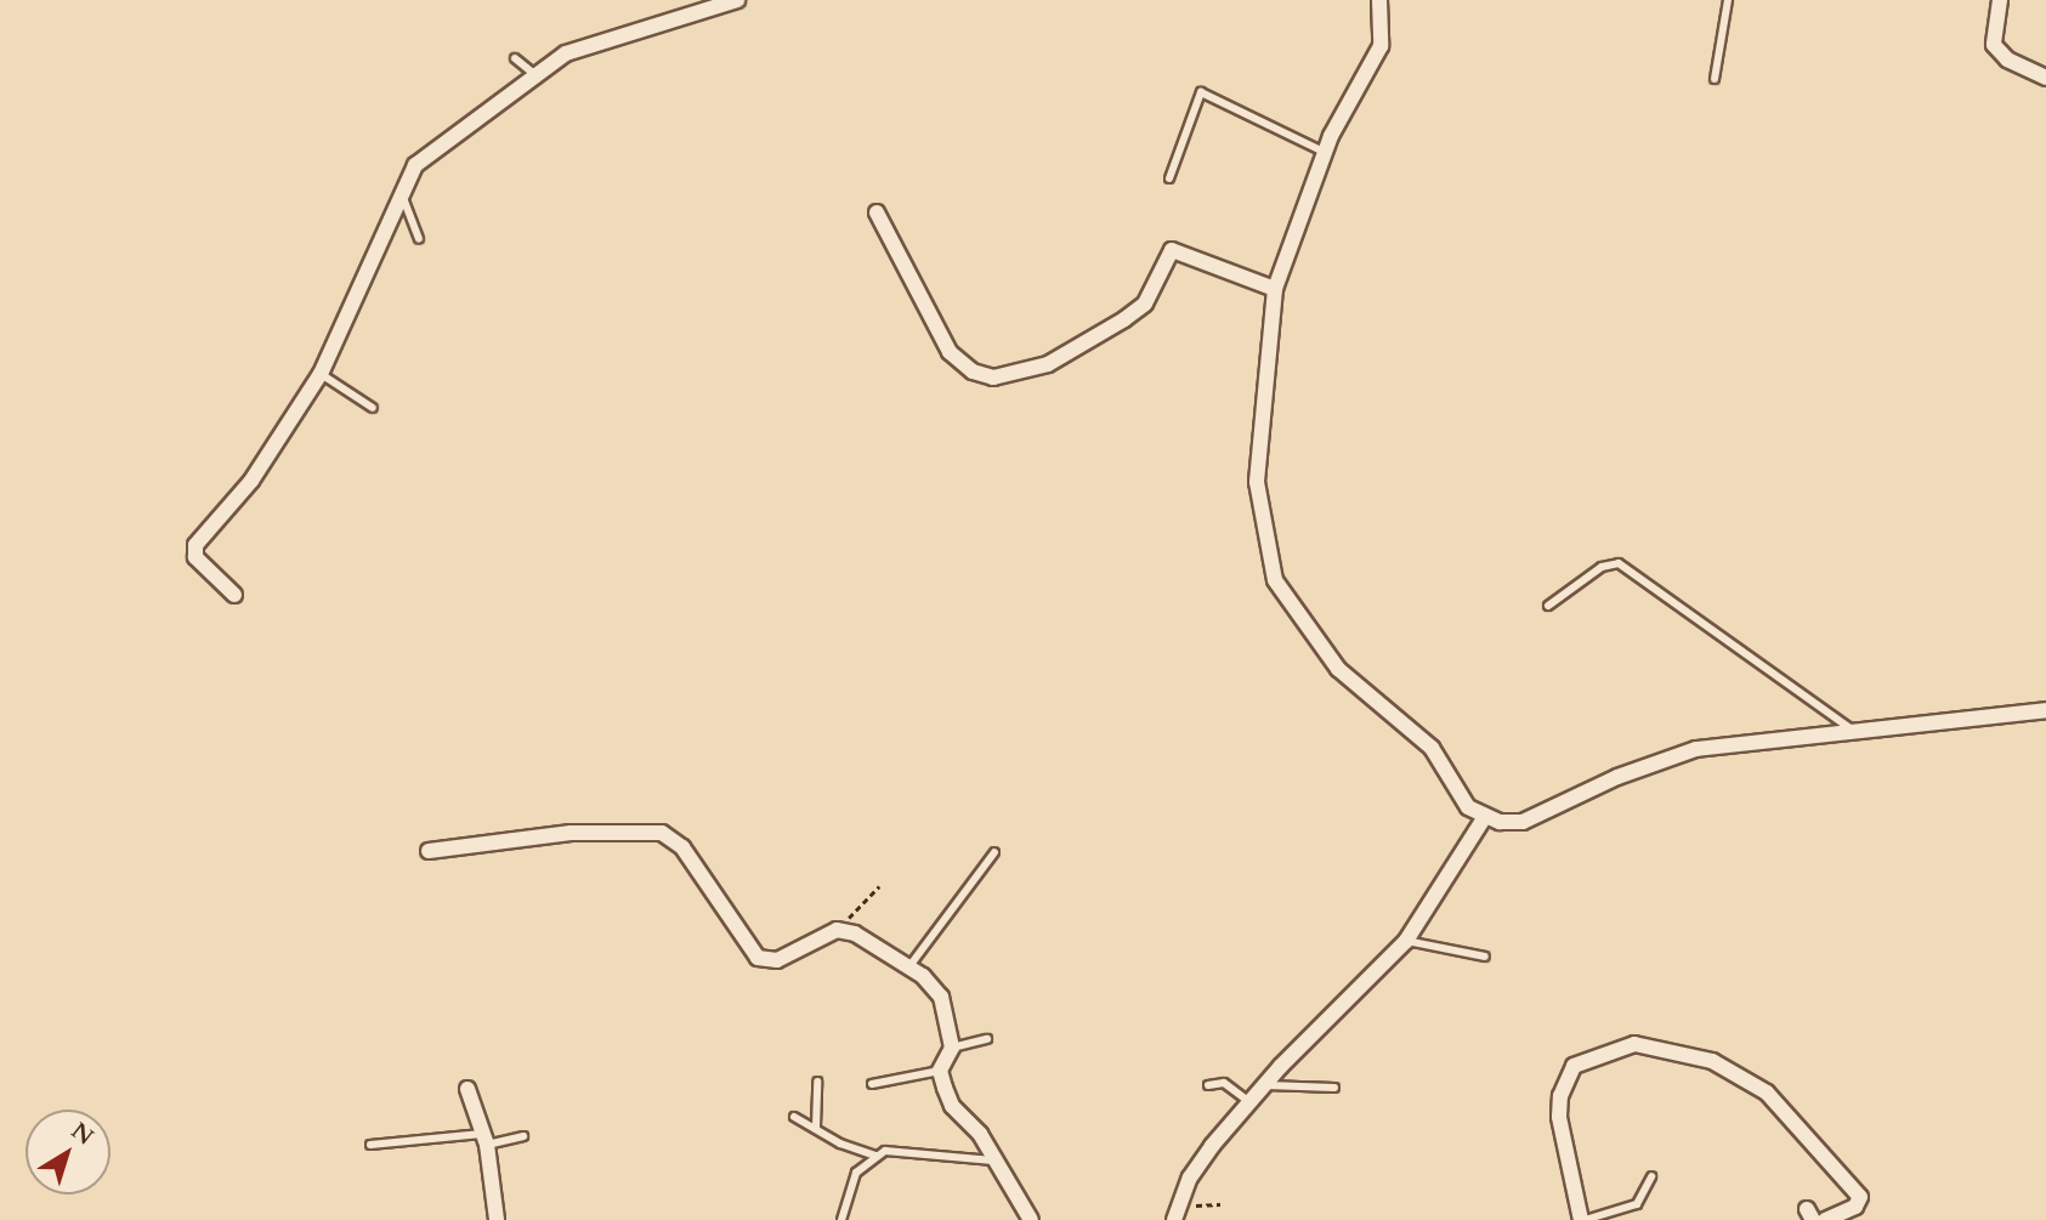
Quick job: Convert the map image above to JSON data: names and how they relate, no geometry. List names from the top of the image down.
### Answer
{
  "north": "top right"
}
